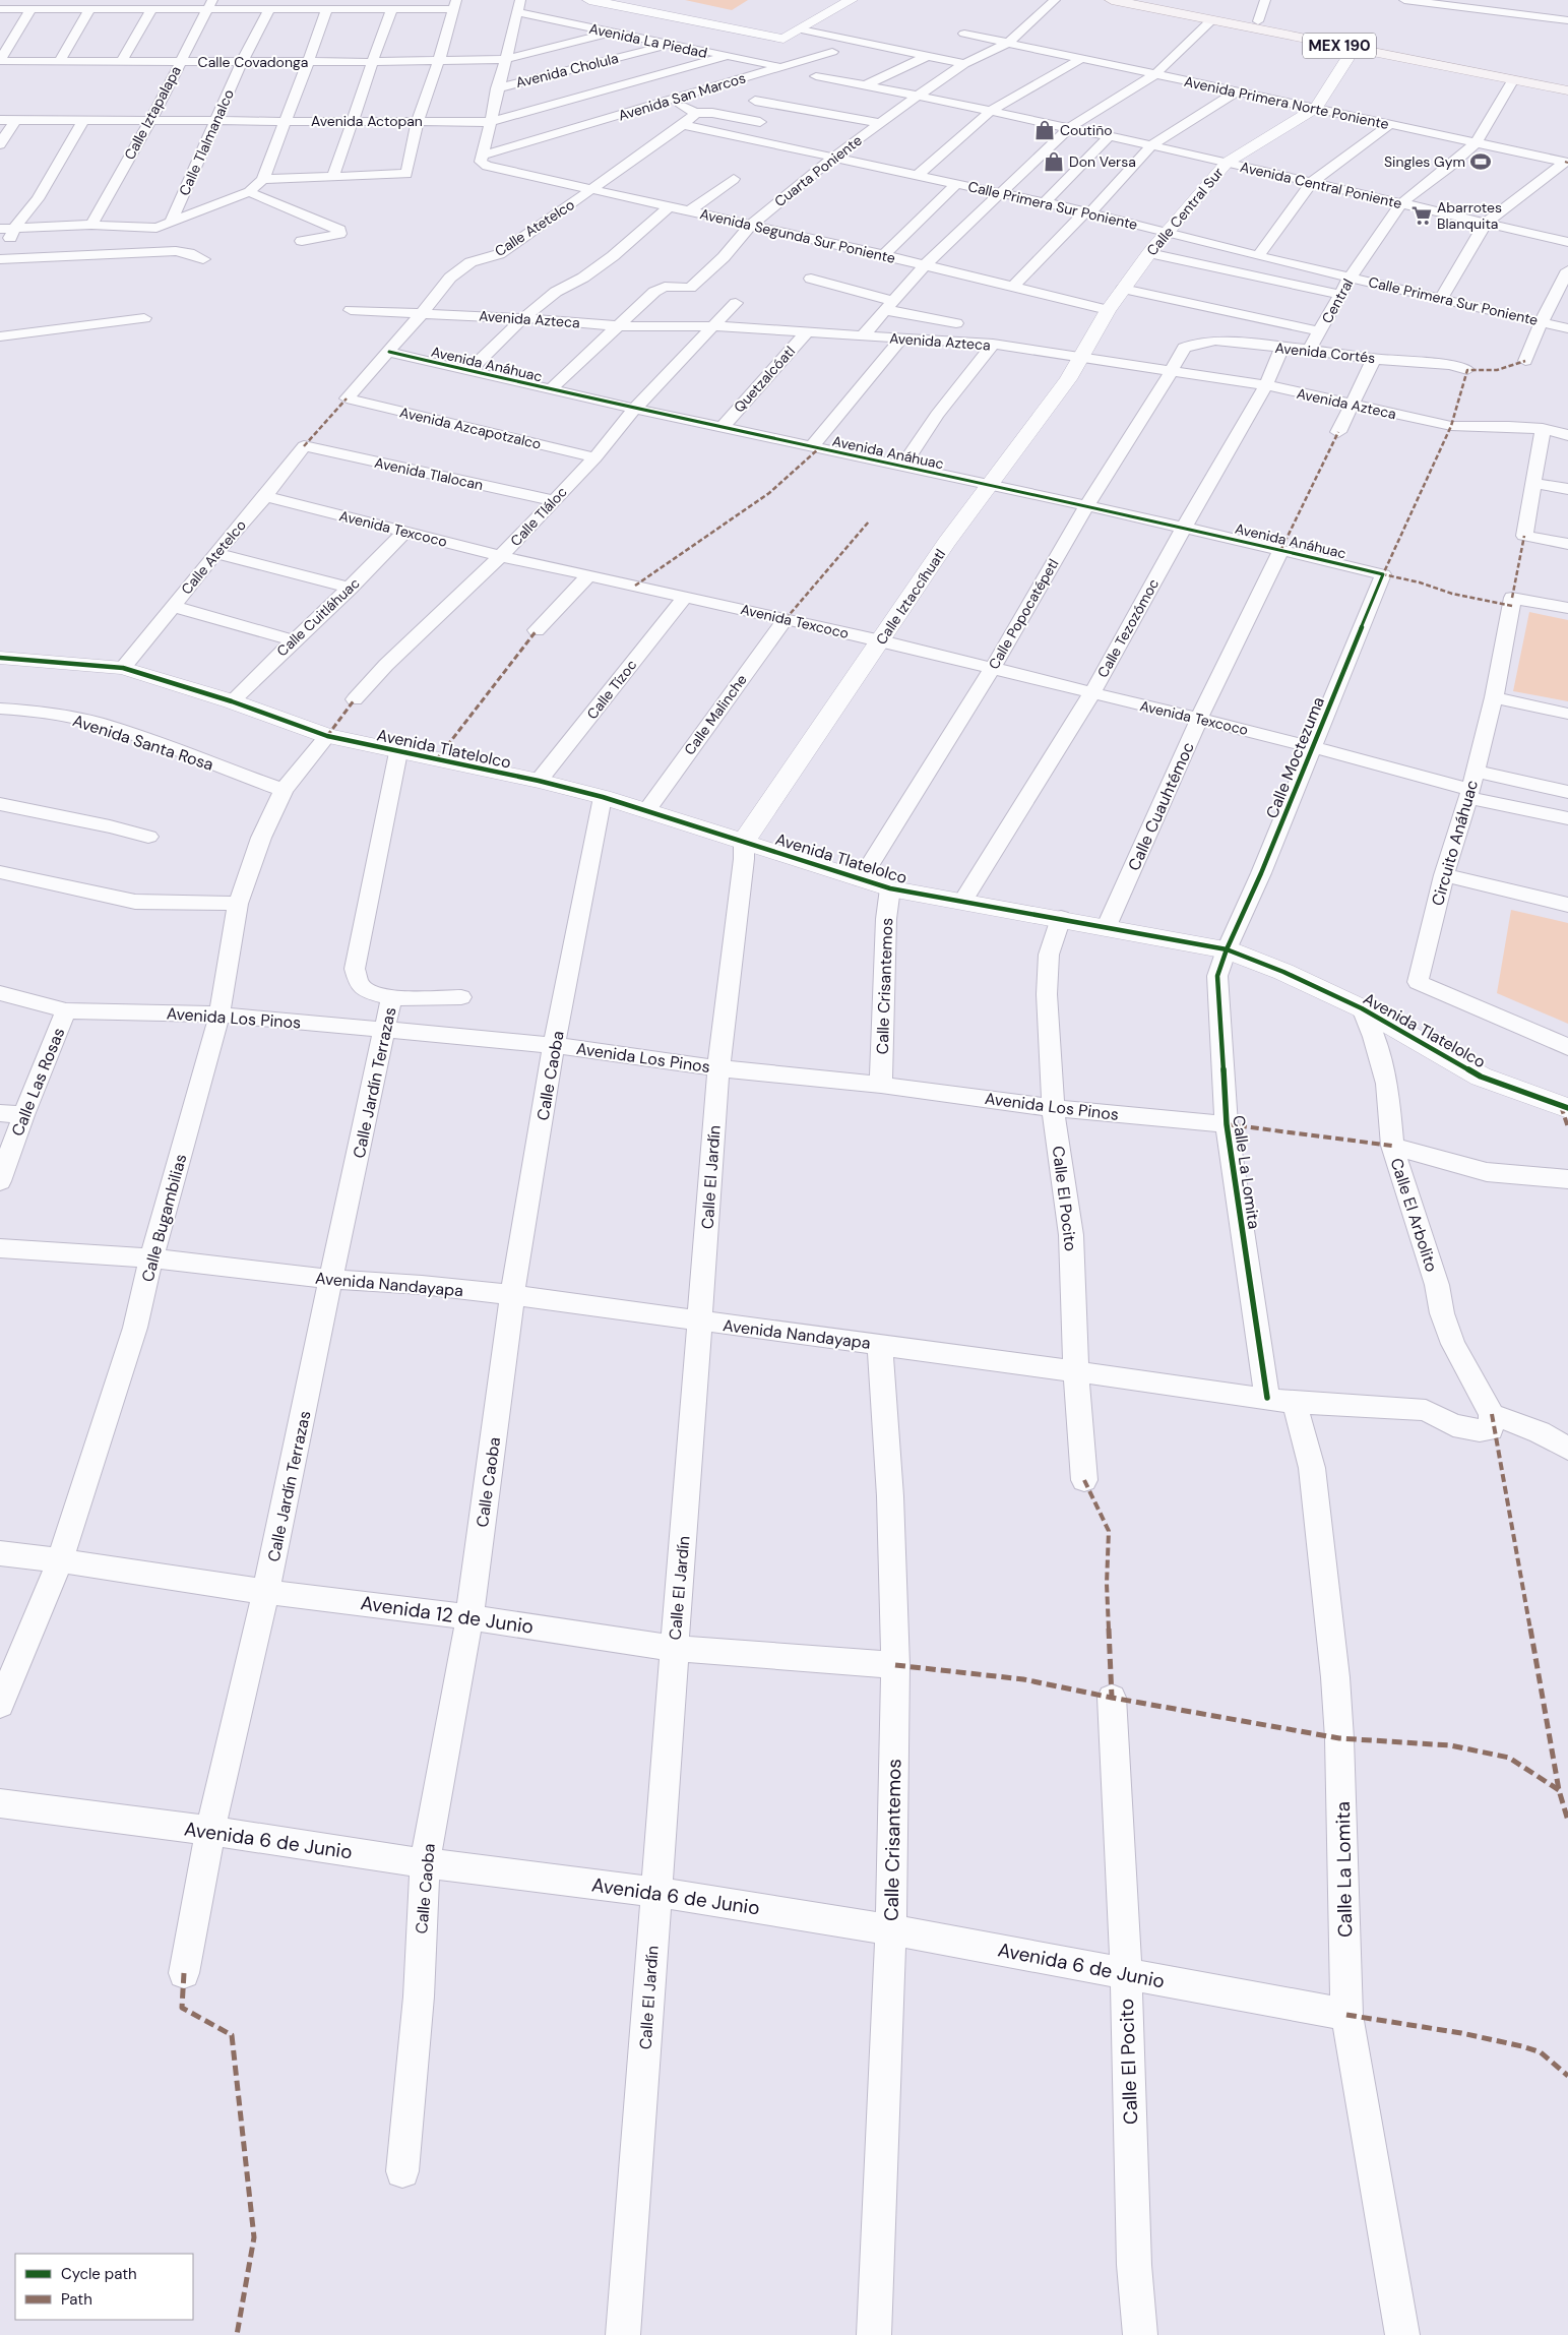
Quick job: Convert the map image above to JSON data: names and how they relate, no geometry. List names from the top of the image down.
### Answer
{
  "streets": {
    "main road": ["MEX 190"],
    "street": [
      "Avenida La Piedad",
      "Calle Covadonga",
      "Avenida Cholula",
      "Avenida San Marcos",
      "Avenida Primera Norte Poniente",
      "Calle Iztapalapa",
      "Avenida Actopan",
      "Calle Tlalmanalco",
      "Cuarta Poniente",
      "Avenida Central Poniente",
      "Calle Primera Sur Poniente",
      "Calle Central Sur",
      "Calle Atetelco",
      "Avenida Segunda Sur Poniente",
      "Central",
      "Avenida Azteca",
      "Avenida Cortés",
      "Avenida Anáhuac",
      "Quetzalcóatl",
      "Avenida Azcapotzalco",
      "Avenida Tlalocan",
      "Calle Tláloc",
      "Avenida Texcoco",
      "Calle Iztaccíhuatl",
      "Calle Popocatépetl",
      "Calle Cuitláhuac",
      "Calle Tezozómoc",
      "Calle Tízoc",
      "Calle Malinche",
      "Avenida Santa Rosa",
      "Avenida Tlatelolco",
      "Calle Moctezuma",
      "Calle Cuauhtémoc",
      "Circuito Anáhuac",
      "Calle Crisantemos",
      "Avenida Los Pinos",
      "Calle Caoba",
      "Calle Las Rosas",
      "Calle Jardín Terrazas",
      "Calle La Lomita",
      "Calle El Jardín",
      "Calle El Pocito",
      "Calle El Arbolito",
      "Calle Bugambilias",
      "Avenida Nandayapa",
      "Avenida 12 de Junio",
      "Avenida 6 de Junio"
    ]
  },
  "crossings": [
    ["Avenida La Piedad", "Calle Covadonga"],
    ["Avenida La Piedad", "Avenida Cholula"],
    ["Avenida La Piedad", "Avenida San Marcos"],
    ["Avenida La Piedad", "Avenida Actopan"],
    ["MEX 190", "Calle Central Sur"],
    ["MEX 190", "Central"],
    ["Calle Covadonga", "Calle Iztapalapa"],
    ["Calle Covadonga", "Calle Tlalmanalco"],
    ["Avenida San Marcos", "Avenida Segunda Sur Poniente"],
    ["Avenida Primera Norte Poniente", "Avenida Central Poniente"],
    ["Avenida Primera Norte Poniente", "Calle Central Sur"],
    ["Avenida Primera Norte Poniente", "Central"],
    ["Calle Iztapalapa", "Avenida Actopan"],
    ["Avenida Actopan", "Calle Tlalmanalco"],
    ["Cuarta Poniente", "Avenida Central Poniente"],
    ["Cuarta Poniente", "Calle Primera Sur Poniente"],
    ["Cuarta Poniente", "Avenida Segunda Sur Poniente"],
    ["Cuarta Poniente", "Avenida Azteca"],
    ["Cuarta Poniente", "Avenida Anáhuac"],
    ["Avenida Central Poniente", "Calle Central Sur"],
    ["Avenida Central Poniente", "Central"],
    ["Calle Primera Sur Poniente", "Calle Central Sur"],
    ["Calle Primera Sur Poniente", "Calle Atetelco"],
    ["Calle Primera Sur Poniente", "Central"],
    ["Calle Central Sur", "Avenida Segunda Sur Poniente"],
    ["Calle Central Sur", "Avenida Azteca"],
    ["Calle Central Sur", "Calle Iztaccíhuatl"],
    ["Calle Atetelco", "Avenida Segunda Sur Poniente"],
    ["Calle Atetelco", "Avenida Azteca"],
    ["Calle Atetelco", "Avenida Anáhuac"],
    ["Calle Atetelco", "Avenida Azcapotzalco"],
    ["Calle Atetelco", "Avenida Tlalocan"],
    ["Calle Atetelco", "Avenida Texcoco"],
    ["Calle Atetelco", "Avenida Tlatelolco"],
    ["Central", "Avenida Cortés"],
    ["Avenida Azteca", "Quetzalcóatl"],
    ["Avenida Azteca", "Calle Tláloc"],
    ["Avenida Azteca", "Calle Iztaccíhuatl"],
    ["Avenida Azteca", "Calle Popocatépetl"],
    ["Avenida Azteca", "Calle Tezozómoc"],
    ["Avenida Cortés", "Calle Popocatépetl"],
    ["Avenida Cortés", "Calle Tezozómoc"],
    ["Avenida Anáhuac", "Quetzalcóatl"],
    ["Avenida Anáhuac", "Calle Tláloc"],
    ["Avenida Anáhuac", "Calle Iztaccíhuatl"],
    ["Avenida Anáhuac", "Calle Popocatépetl"],
    ["Avenida Anáhuac", "Calle Tezozómoc"],
    ["Avenida Anáhuac", "Calle Moctezuma"],
    ["Avenida Anáhuac", "Calle Cuauhtémoc"],
    ["Avenida Azcapotzalco", "Calle Tláloc"],
    ["Avenida Tlalocan", "Calle Tláloc"],
    ["Calle Tláloc", "Avenida Texcoco"],
    ["Avenida Texcoco", "Calle Iztaccíhuatl"],
    ["Avenida Texcoco", "Calle Popocatépetl"],
    ["Avenida Texcoco", "Calle Cuitláhuac"],
    ["Avenida Texcoco", "Calle Tezozómoc"],
    ["Avenida Texcoco", "Calle Tízoc"],
    ["Avenida Texcoco", "Calle Malinche"],
    ["Avenida Texcoco", "Calle Moctezuma"],
    ["Avenida Texcoco", "Calle Cuauhtémoc"],
    ["Avenida Texcoco", "Circuito Anáhuac"],
    ["Calle Iztaccíhuatl", "Avenida Tlatelolco"],
    ["Calle Iztaccíhuatl", "Calle El Jardín"],
    ["Calle Popocatépetl", "Avenida Tlatelolco"],
    ["Calle Cuitláhuac", "Avenida Tlatelolco"],
    ["Calle Tezozómoc", "Avenida Tlatelolco"],
    ["Calle Tízoc", "Avenida Tlatelolco"],
    ["Calle Malinche", "Avenida Tlatelolco"],
    ["Avenida Santa Rosa", "Calle Bugambilias"],
    ["Avenida Tlatelolco", "Calle Moctezuma"],
    ["Avenida Tlatelolco", "Calle Cuauhtémoc"],
    ["Avenida Tlatelolco", "Calle Crisantemos"],
    ["Avenida Tlatelolco", "Calle Caoba"],
    ["Avenida Tlatelolco", "Calle Jardín Terrazas"],
    ["Avenida Tlatelolco", "Calle La Lomita"],
    ["Avenida Tlatelolco", "Calle El Jardín"],
    ["Avenida Tlatelolco", "Calle El Pocito"],
    ["Avenida Tlatelolco", "Calle El Arbolito"],
    ["Avenida Tlatelolco", "Calle Bugambilias"],
    ["Calle Moctezuma", "Calle La Lomita"],
    ["Calle Crisantemos", "Avenida Los Pinos"],
    ["Calle Crisantemos", "Avenida Nandayapa"],
    ["Calle Crisantemos", "Avenida 12 de Junio"],
    ["Calle Crisantemos", "Avenida 6 de Junio"],
    ["Avenida Los Pinos", "Calle Caoba"],
    ["Avenida Los Pinos", "Calle Las Rosas"],
    ["Avenida Los Pinos", "Calle Jardín Terrazas"],
    ["Avenida Los Pinos", "Calle La Lomita"],
    ["Avenida Los Pinos", "Calle El Jardín"],
    ["Avenida Los Pinos", "Calle El Pocito"],
    ["Avenida Los Pinos", "Calle Bugambilias"],
    ["Calle Caoba", "Avenida Nandayapa"],
    ["Calle Caoba", "Avenida 12 de Junio"],
    ["Calle Caoba", "Avenida 6 de Junio"],
    ["Calle Jardín Terrazas", "Avenida Nandayapa"],
    ["Calle Jardín Terrazas", "Avenida 12 de Junio"],
    ["Calle Jardín Terrazas", "Avenida 6 de Junio"],
    ["Calle La Lomita", "Avenida Nandayapa"],
    ["Calle La Lomita", "Avenida 6 de Junio"],
    ["Calle El Jardín", "Avenida Nandayapa"],
    ["Calle El Jardín", "Avenida 12 de Junio"],
    ["Calle El Jardín", "Avenida 6 de Junio"],
    ["Calle El Pocito", "Avenida Nandayapa"],
    ["Calle El Pocito", "Avenida 6 de Junio"],
    ["Calle El Arbolito", "Avenida Nandayapa"],
    ["Calle Bugambilias", "Avenida Nandayapa"],
    ["Calle Bugambilias", "Avenida 12 de Junio"]
  ],
  "places": {
    "shop": ["Coutiño", "Don Versa"],
    "sports": ["Singles Gym"],
    "supermarket": ["Abarrotes Blanquita"]
  },
  "legend": ["Cycle path", "Path"]
}
